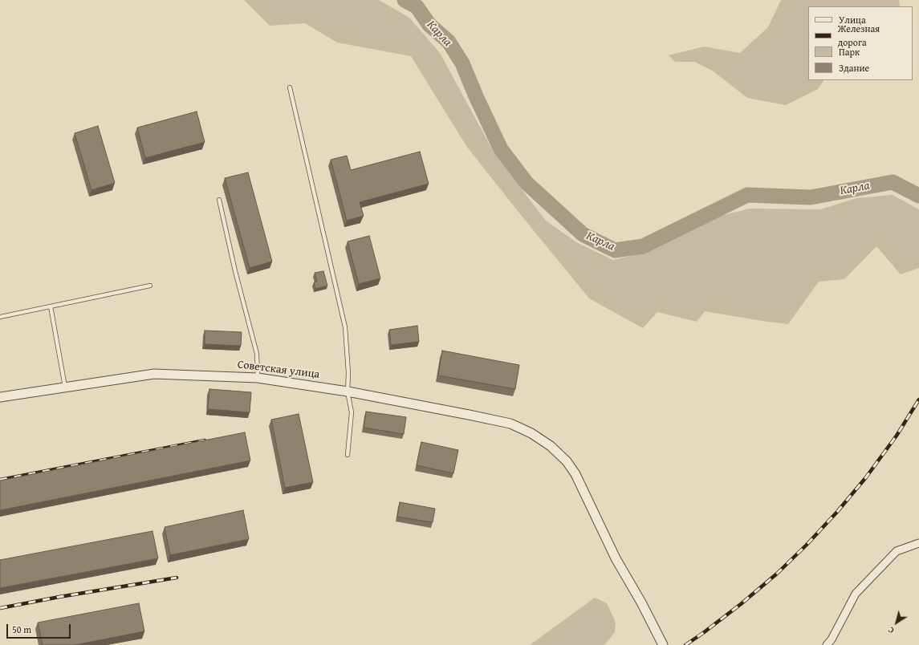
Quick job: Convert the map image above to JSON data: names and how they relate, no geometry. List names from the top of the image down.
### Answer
{
  "streets": {
    "street": ["Советская улица"]
  },
  "water": ["Карла"],
  "legend": [
    "Улица",
    "Железная дорога",
    "Парк",
    "Здание"
  ],
  "scale_bar": "50 m",
  "north": "bottom left"
}
